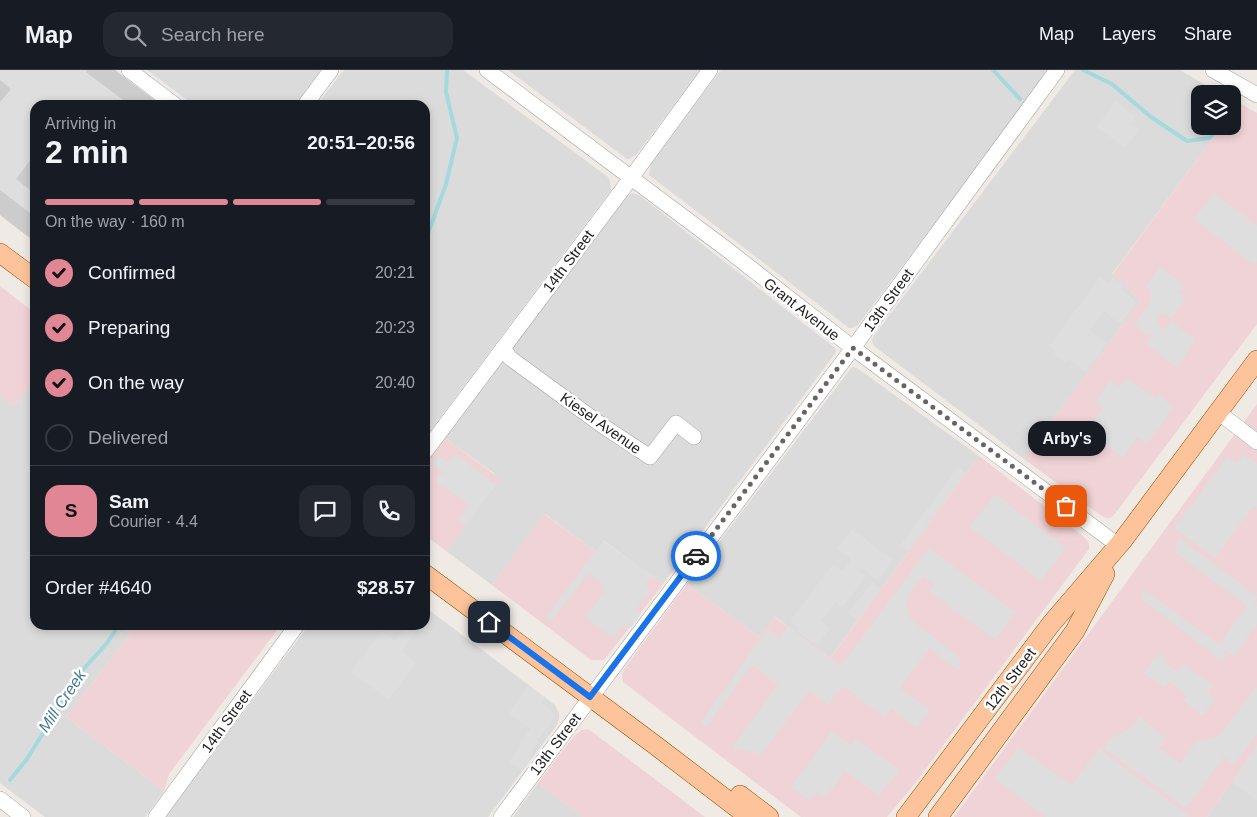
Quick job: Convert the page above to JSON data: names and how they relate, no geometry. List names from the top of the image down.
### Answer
{
  "streets": {
    "main road": ["12th Street"],
    "street": [
      "14th Street",
      "13th Street",
      "Grant Avenue",
      "Kiesel Avenue"
    ]
  },
  "crossings": [
    ["14th Street", "Grant Avenue"],
    ["14th Street", "Kiesel Avenue"],
    ["13th Street", "Grant Avenue"],
    ["Grant Avenue", "12th Street"]
  ],
  "water": ["Mill Creek"],
  "places": ["Arby's"],
  "page": {
    "header": "Map",
    "search": "Search here",
    "nav": ["Map", "Layers", "Share"],
    "heading": ["2 min", "Arriving in", "20:51–20:56"],
    "panel": [
      "Sam",
      "Courier · 4.4",
      "Order #4640",
      "$28.57"
    ],
    "bar": "On the way · 160 m",
    "list": [
      ["Confirmed", "20:21"],
      ["Preparing", "20:23"],
      ["On the way", "20:40"],
      "Delivered"
    ],
    "bubble": "Arby's",
    "round": "S"
  }
}
